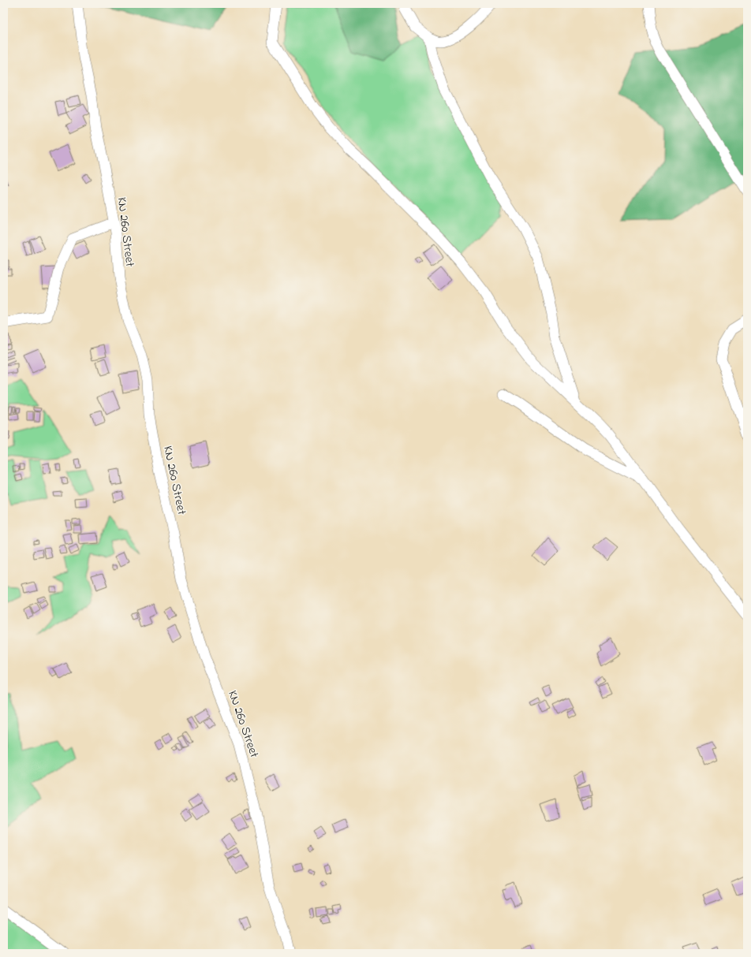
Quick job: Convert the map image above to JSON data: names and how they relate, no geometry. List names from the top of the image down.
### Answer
{
  "streets": {
    "street": ["KN 260 Street"]
  }
}
